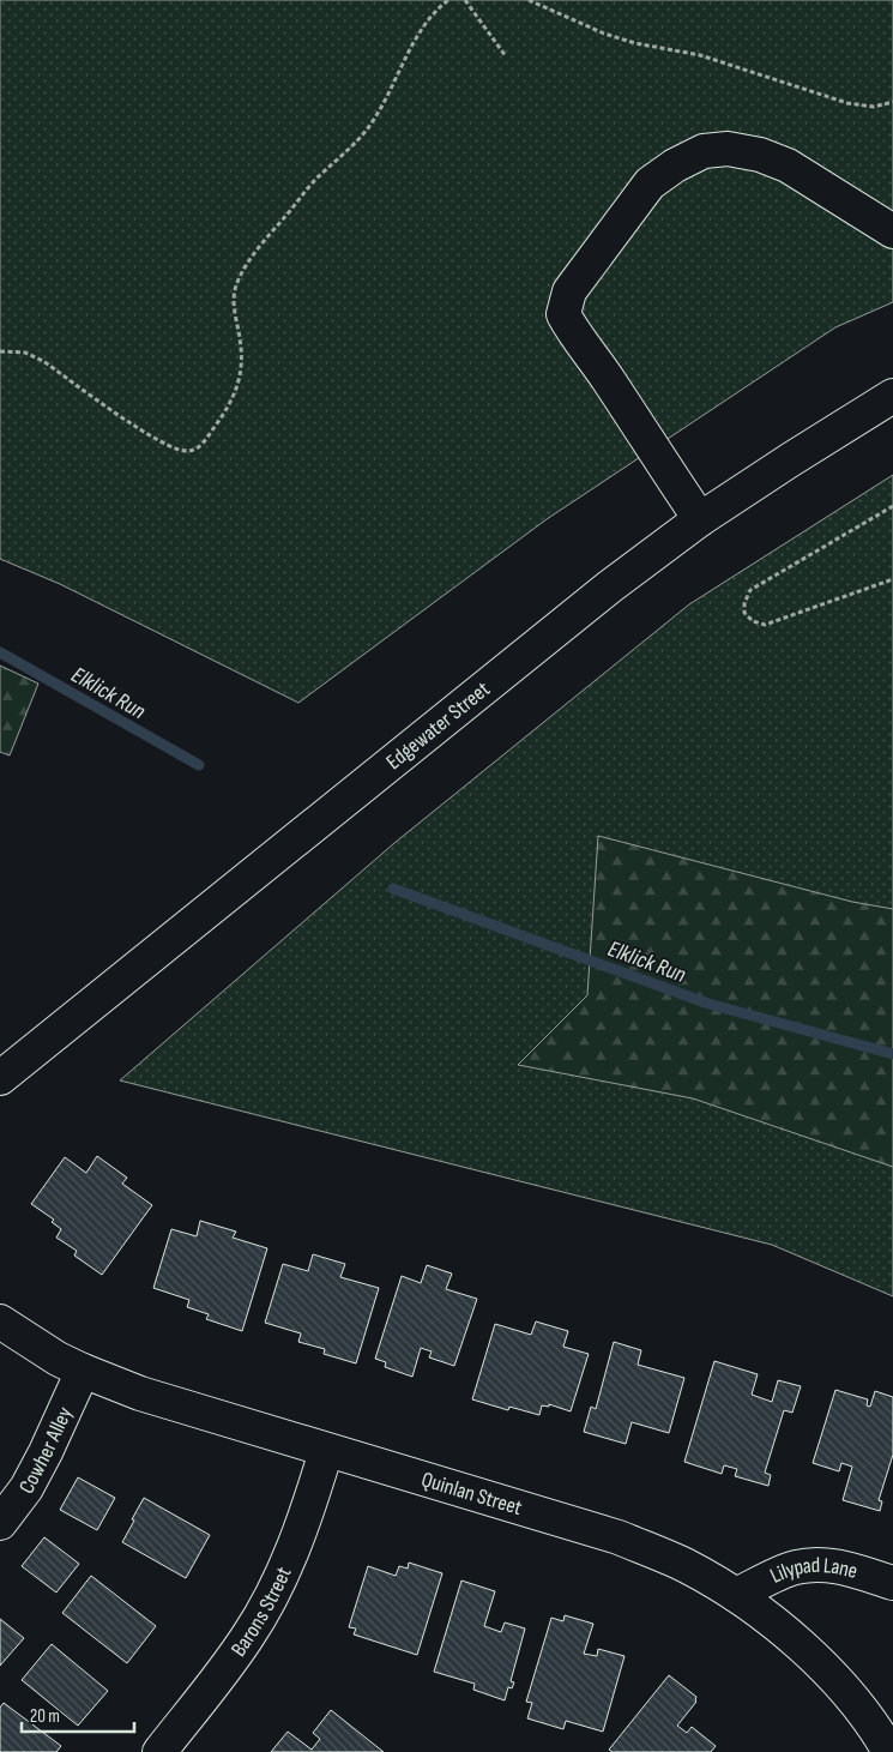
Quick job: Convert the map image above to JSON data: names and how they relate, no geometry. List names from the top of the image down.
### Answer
{
  "streets": {
    "street": [
      "Edgewater Street",
      "Cowher Alley",
      "Quinlan Street",
      "Lilypad Lane",
      "Barons Street"
    ]
  },
  "crossings": [
    ["Cowher Alley", "Quinlan Street"],
    ["Quinlan Street", "Lilypad Lane"],
    ["Quinlan Street", "Barons Street"]
  ],
  "water": ["Elklick Run"],
  "scale_bar": "20 m"
}
